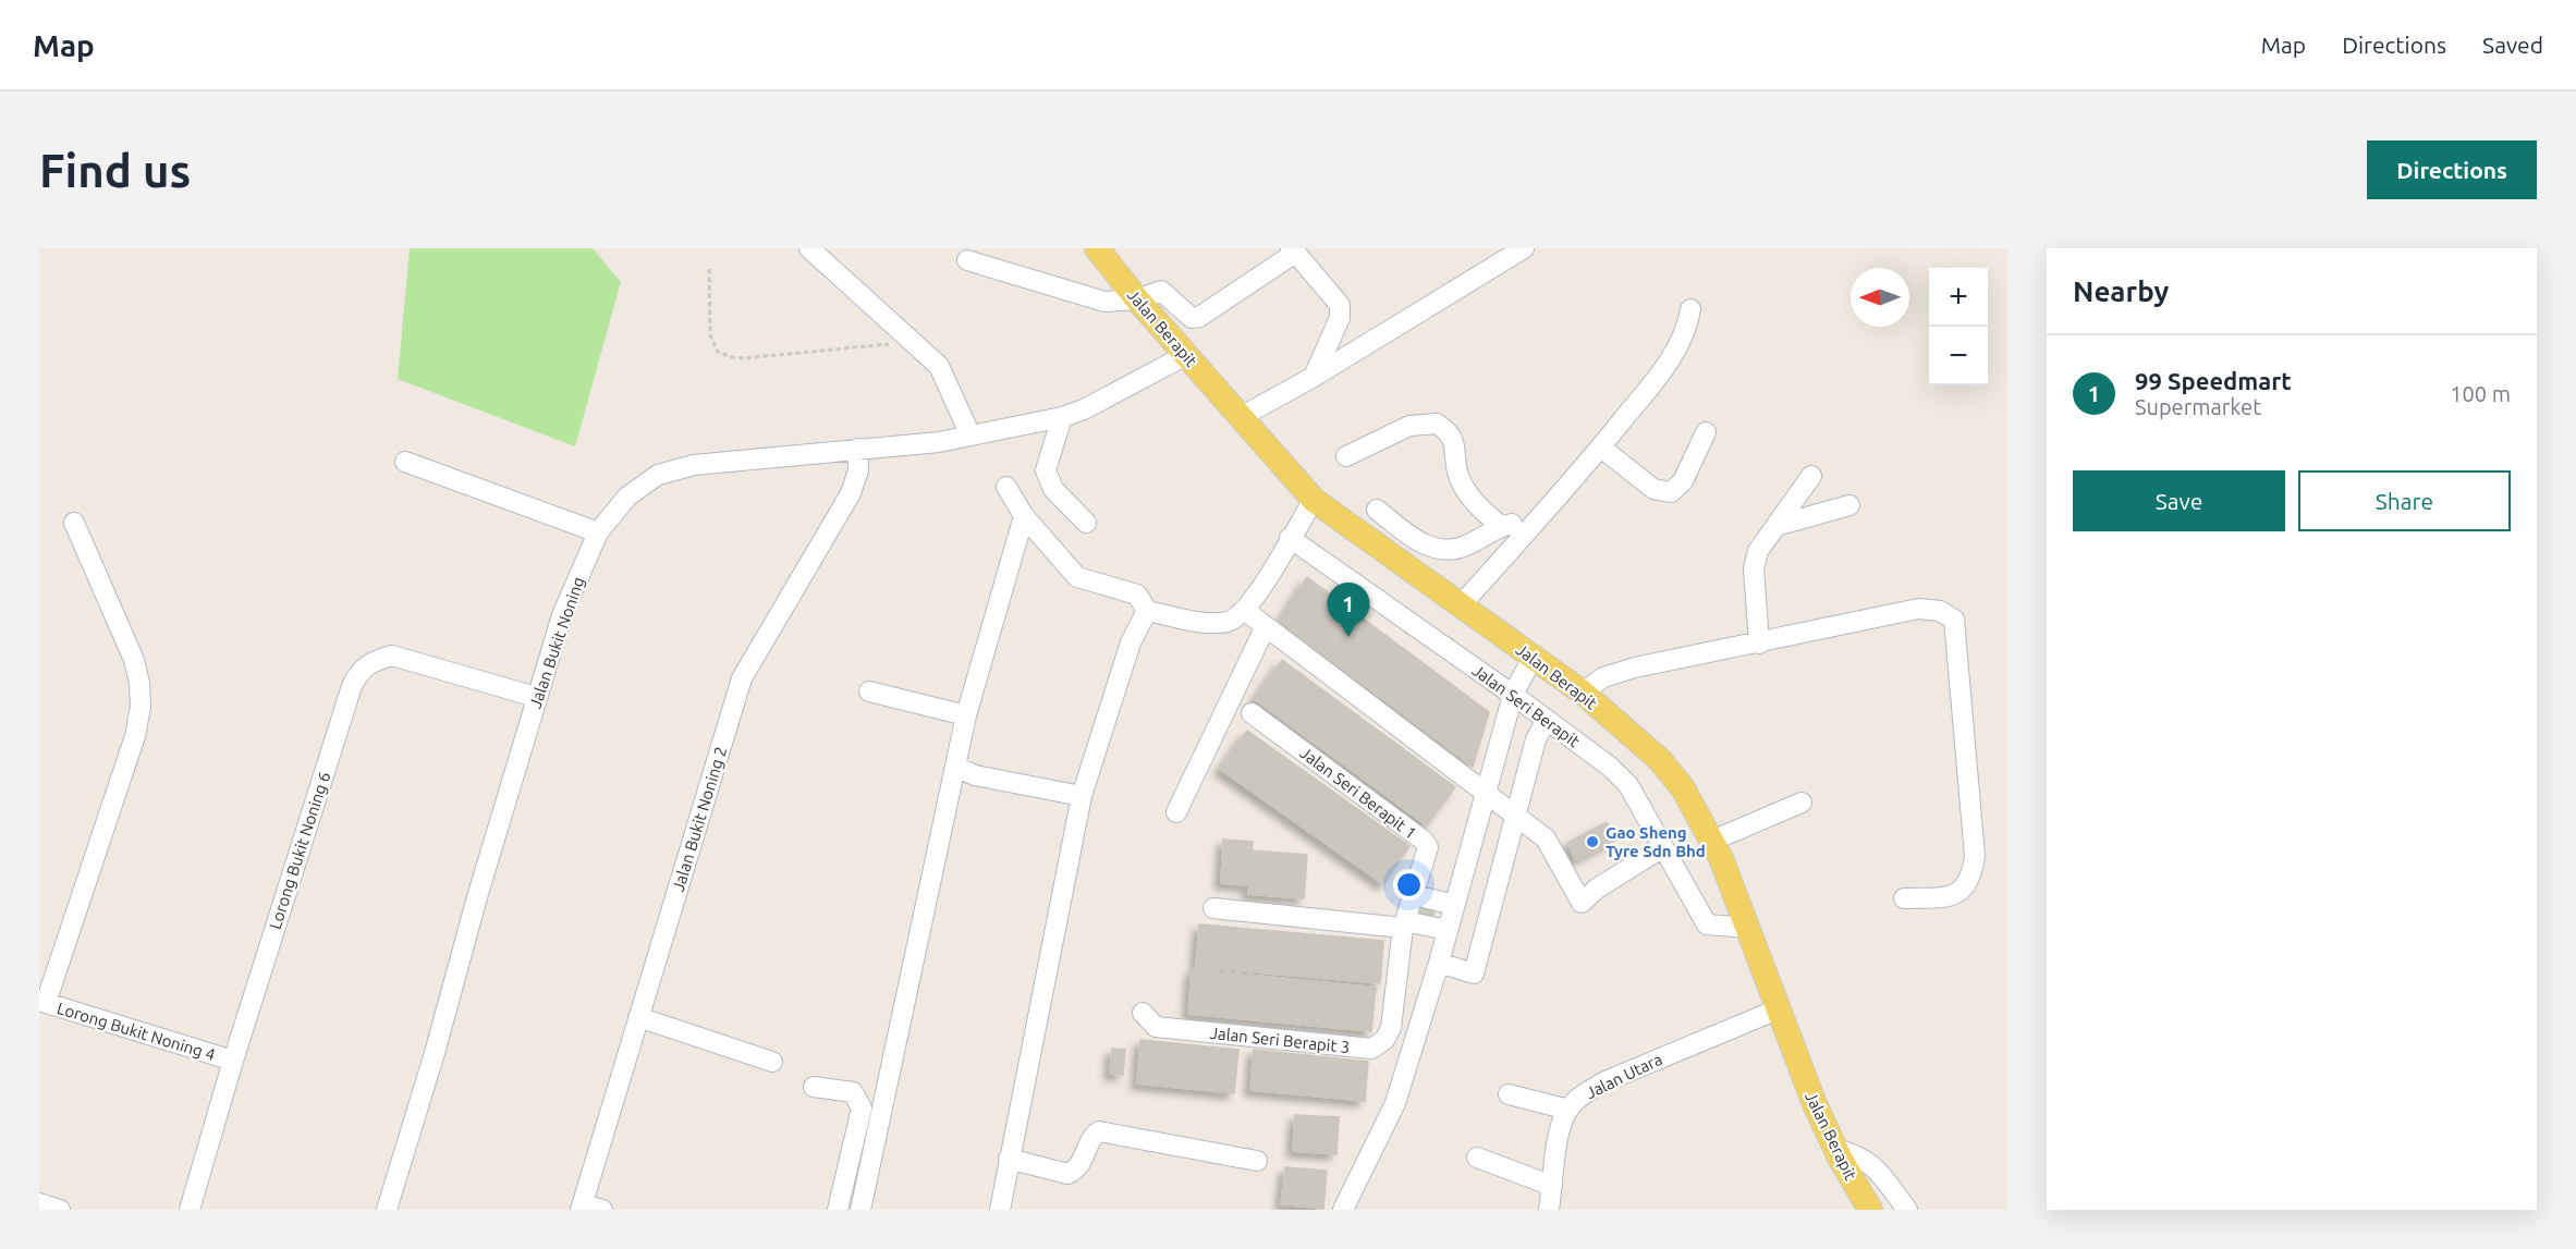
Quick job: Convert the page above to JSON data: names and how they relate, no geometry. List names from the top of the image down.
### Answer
{
  "streets": {
    "main road": ["Jalan Berapit"],
    "street": [
      "Jalan Bukit Noning",
      "Jalan Seri Berapit",
      "Jalan Seri Berapit 1",
      "Jalan Bukit Noning 2",
      "Lorong Bukit Noning 6",
      "Lorong Bukit Noning 4",
      "Jalan Seri Berapit 3",
      "Jalan Utara"
    ]
  },
  "crossings": [
    ["Jalan Berapit", "Jalan Bukit Noning"],
    ["Jalan Berapit", "Jalan Seri Berapit"],
    ["Jalan Berapit", "Jalan Utara"],
    ["Jalan Bukit Noning", "Jalan Bukit Noning 2"],
    ["Jalan Bukit Noning", "Lorong Bukit Noning 6"],
    ["Jalan Seri Berapit 1", "Jalan Seri Berapit 3"],
    ["Lorong Bukit Noning 6", "Lorong Bukit Noning 4"]
  ],
  "places": ["Gao Sheng Tyre Sdn Bhd"],
  "north": "left",
  "page": {
    "header": "Map",
    "nav": ["Map", "Directions", "Saved"],
    "buttons": [
      "Directions",
      ["Save", "Share"]
    ],
    "title": "Find us",
    "heading": "Nearby",
    "map_buttons": ["+", "−"],
    "list": [
      {
        "mark": "1",
        "name": "99 Speedmart",
        "note": "Supermarket",
        "value": "100 m"
      }
    ],
    "pins": "1"
  }
}
